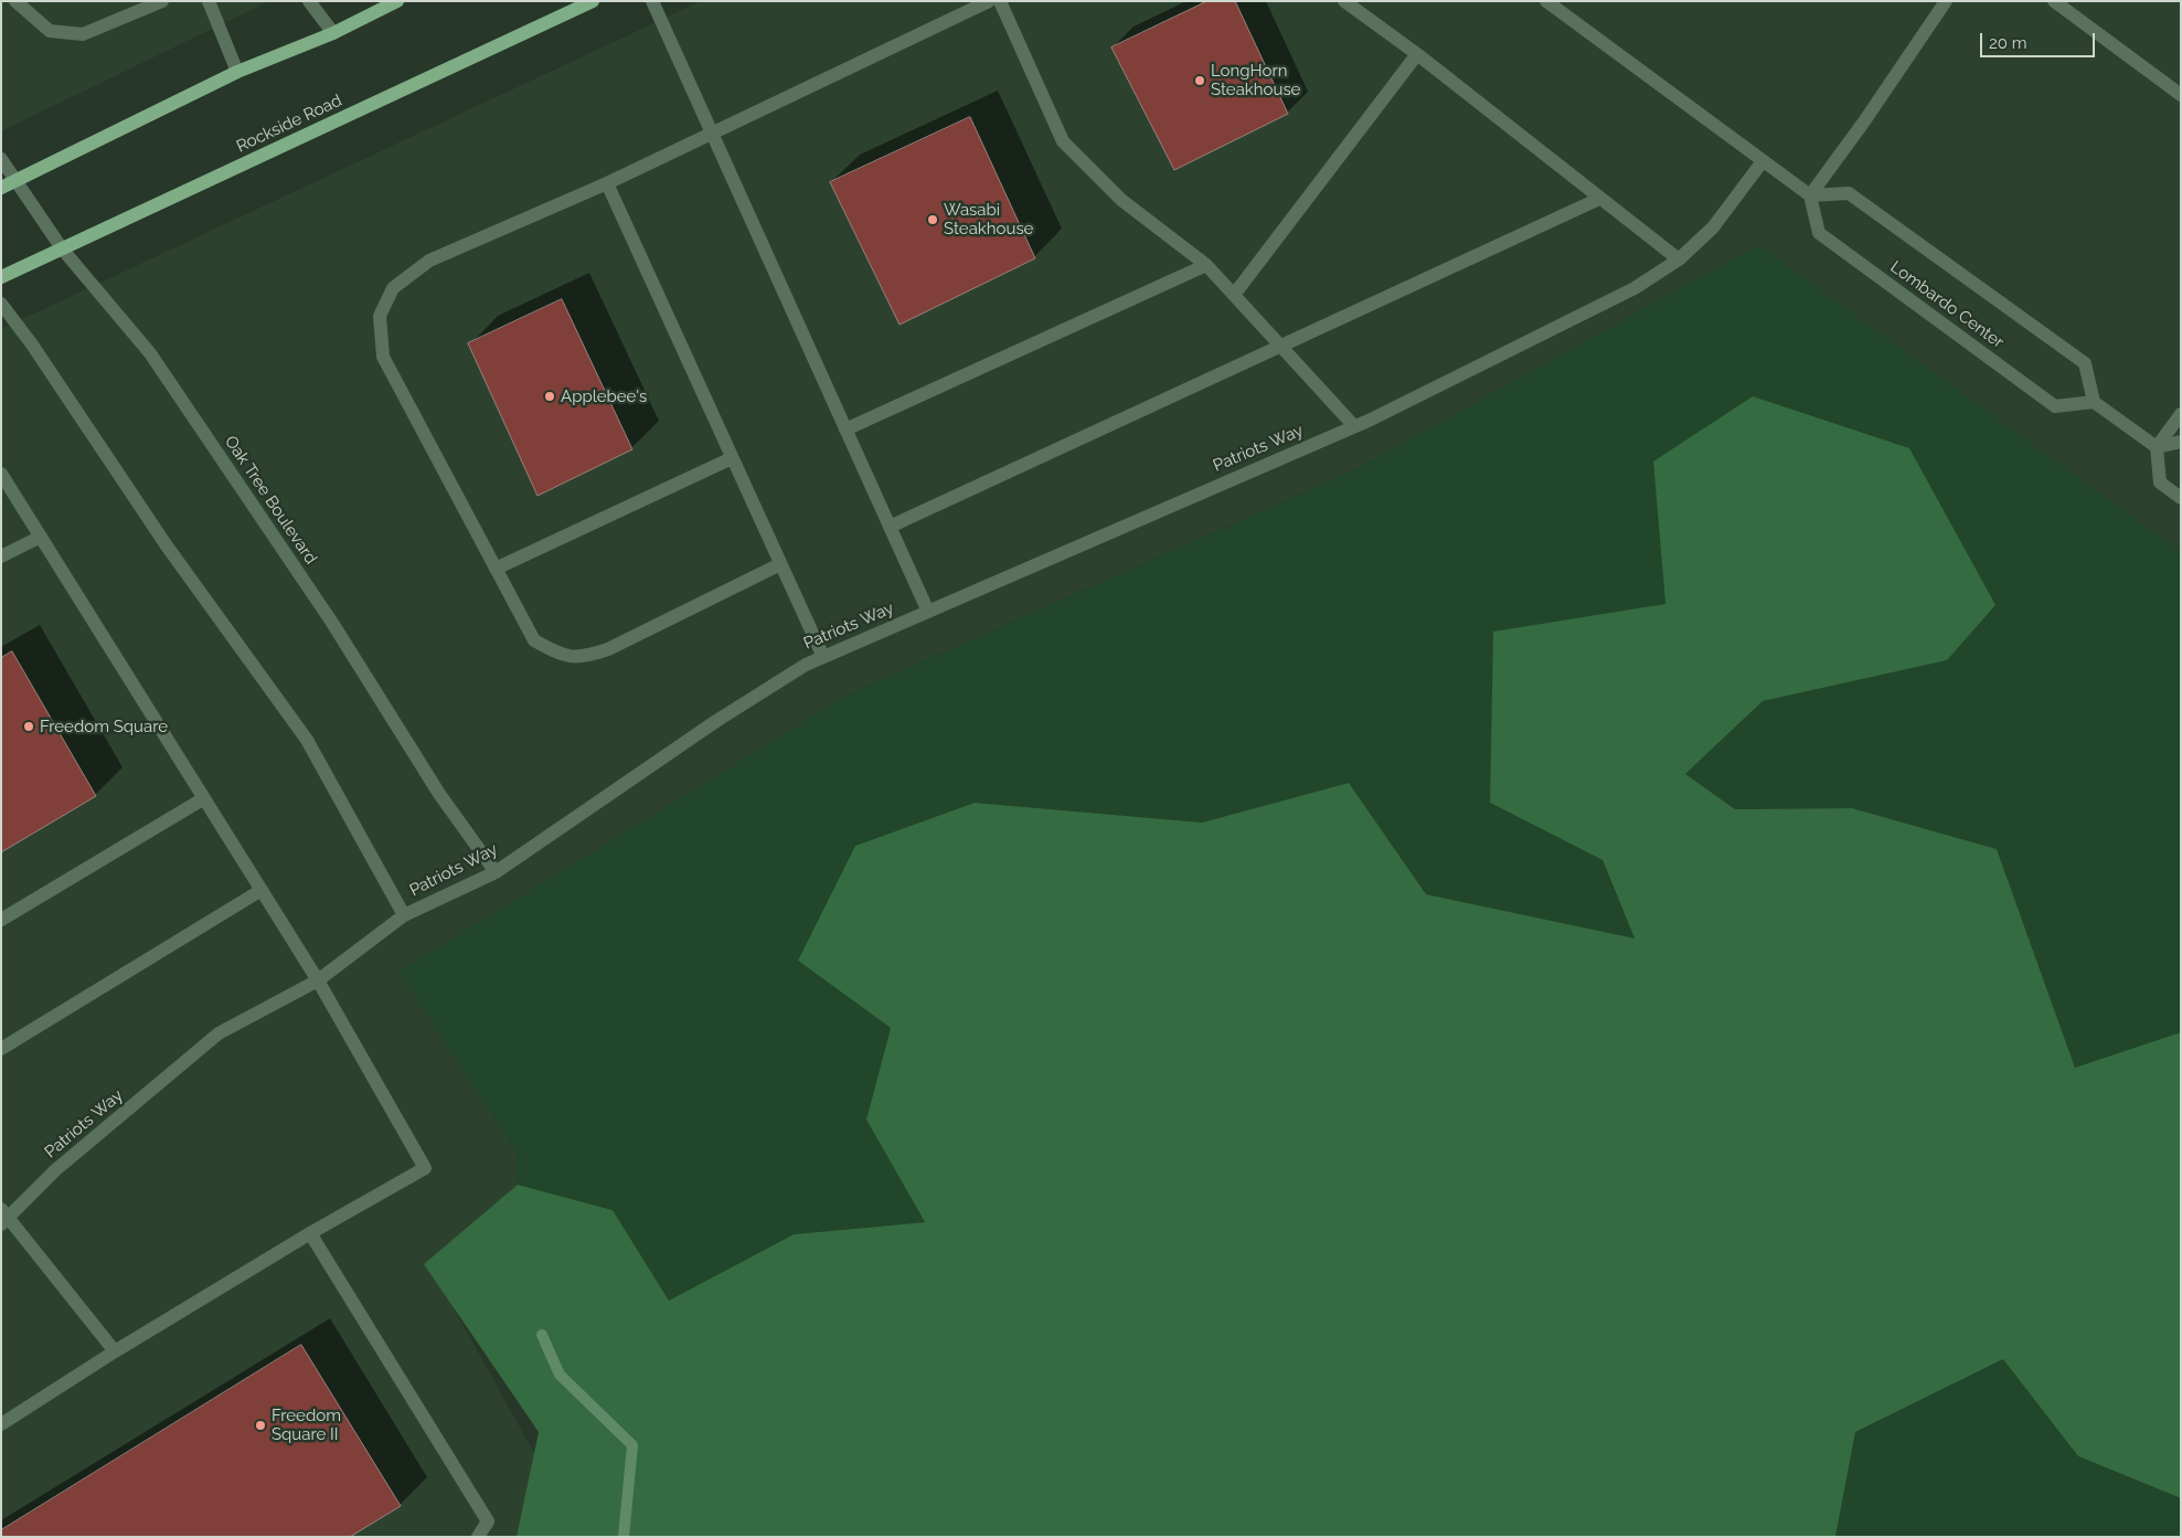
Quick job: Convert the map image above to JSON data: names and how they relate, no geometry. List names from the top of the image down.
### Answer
{
  "streets": {
    "main road": ["Rockside Road"],
    "street": ["Lombardo Center", "Patriots Way", "Oak Tree Boulevard"]
  },
  "crossings": [
    ["Rockside Road", "Oak Tree Boulevard"],
    ["Patriots Way", "Oak Tree Boulevard"]
  ],
  "places": [
    "LongHorn Steakhouse",
    "Wasabi Steakhouse",
    "Applebee's",
    "Freedom Square",
    "Freedom Square II"
  ],
  "scale_bar": "20 m"
}
